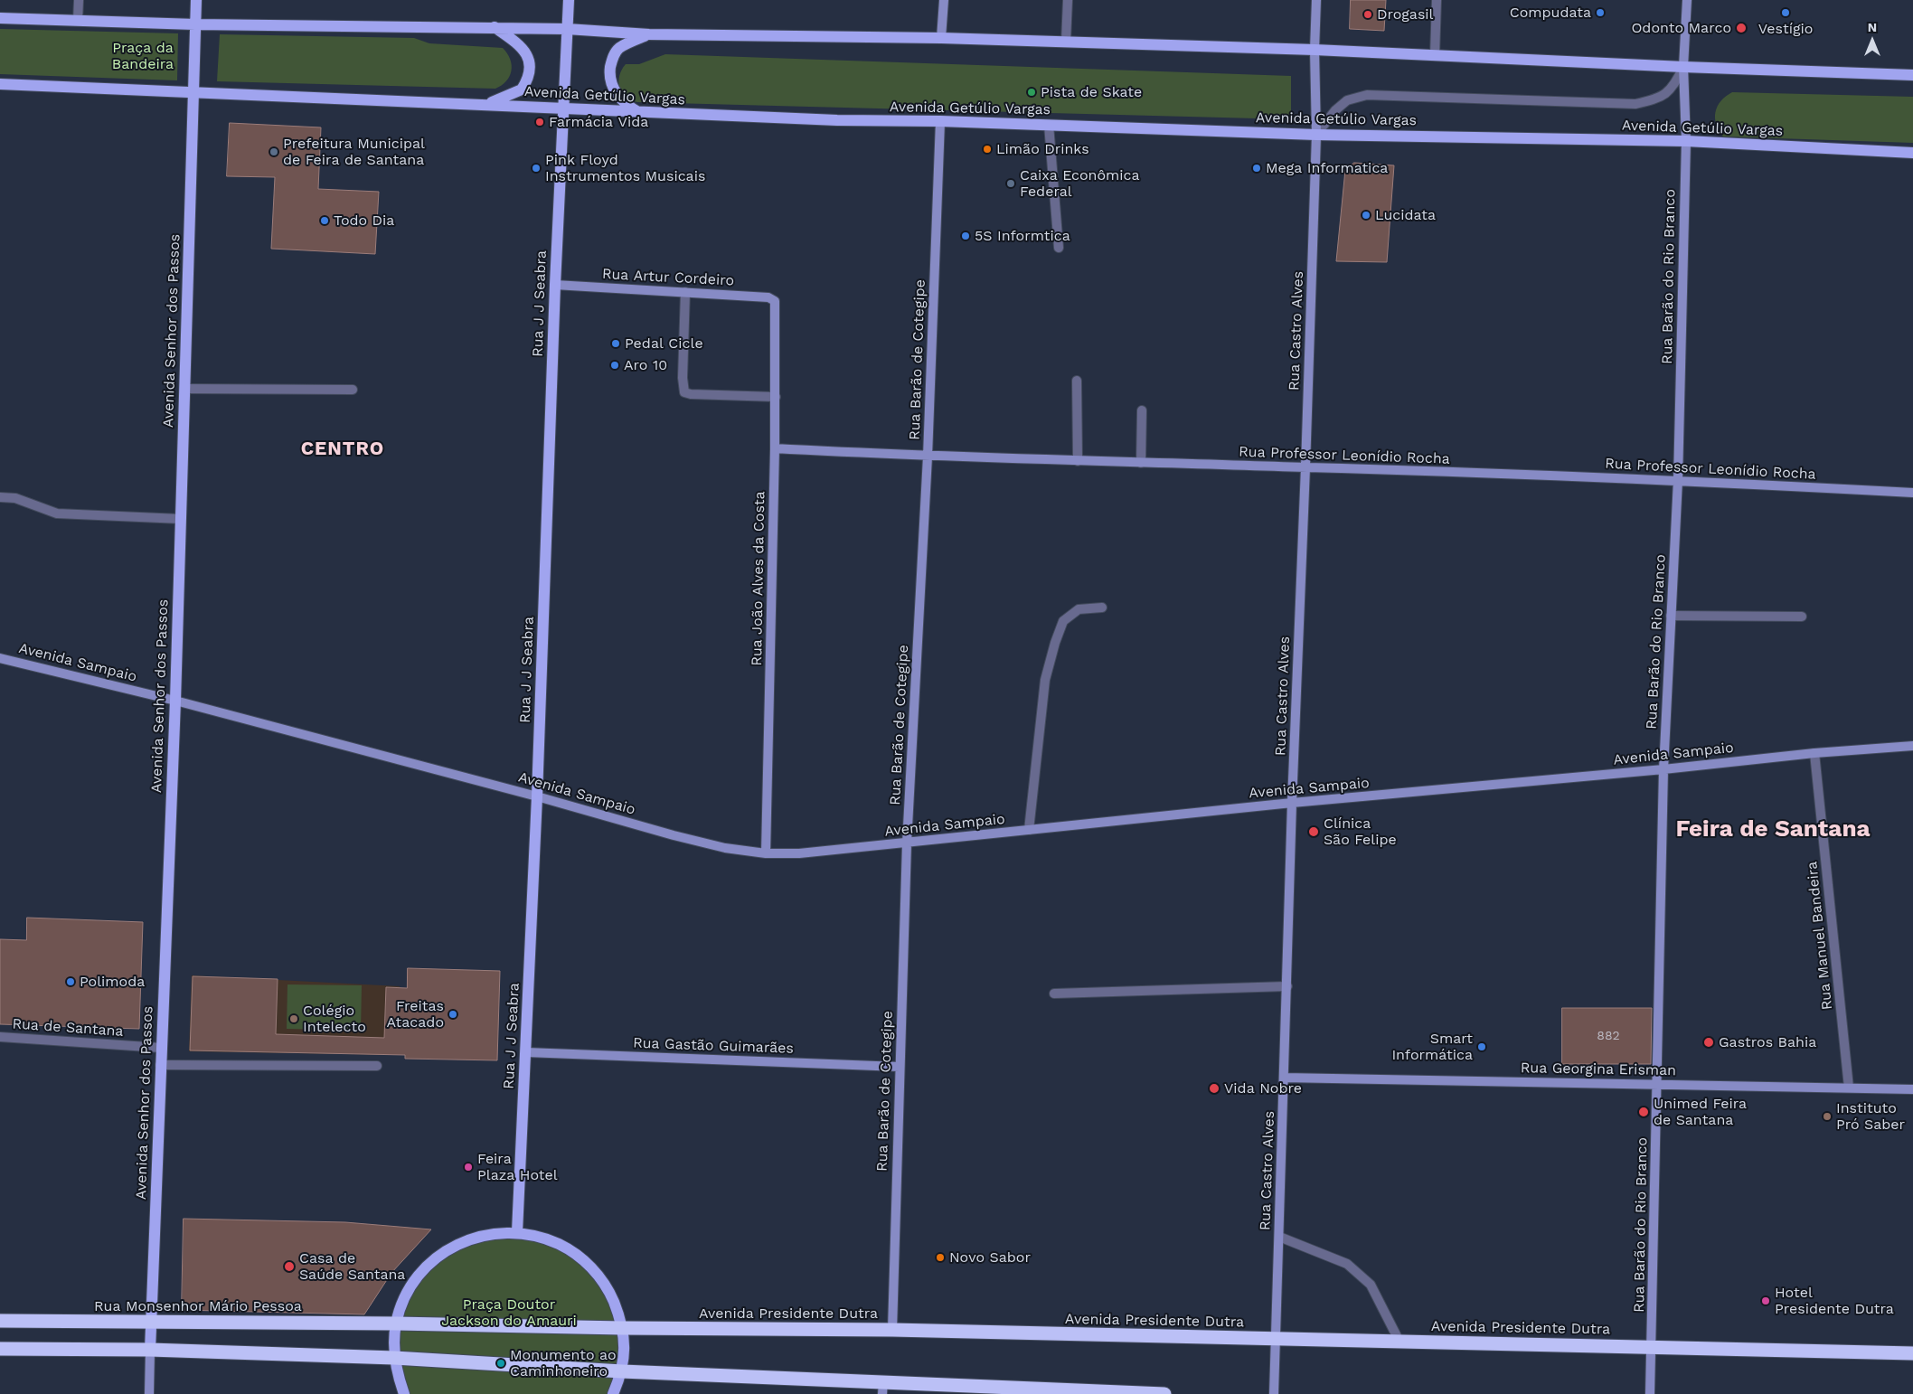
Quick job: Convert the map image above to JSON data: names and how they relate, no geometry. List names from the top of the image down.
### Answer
{
  "streets": {
    "highway": ["Rua Monsenhor Mário Pessoa", "Avenida Presidente Dutra"],
    "main road": ["Avenida Getúlio Vargas", "Rua J J Seabra", "Avenida Senhor dos Passos"],
    "street": [
      "Rua Barão do Rio Branco",
      "Rua Artur Cordeiro",
      "Rua Castro Alves",
      "Rua Barão de Cotegipe",
      "Rua Professor Leonídio Rocha",
      "Rua João Alves da Costa",
      "Avenida Sampaio",
      "Rua Manuel Bandeira",
      "Rua de Santana",
      "Rua Gastão Guimarães",
      "Rua Georgina Erisman"
    ]
  },
  "crossings": [
    ["Avenida Getúlio Vargas", "Rua Barão do Rio Branco"],
    ["Avenida Getúlio Vargas", "Rua J J Seabra"],
    ["Avenida Getúlio Vargas", "Avenida Senhor dos Passos"],
    ["Avenida Getúlio Vargas", "Rua Castro Alves"],
    ["Avenida Getúlio Vargas", "Rua Barão de Cotegipe"],
    ["Rua Barão do Rio Branco", "Rua Professor Leonídio Rocha"],
    ["Rua Barão do Rio Branco", "Avenida Sampaio"],
    ["Rua Barão do Rio Branco", "Rua Georgina Erisman"],
    ["Rua Barão do Rio Branco", "Avenida Presidente Dutra"],
    ["Rua Artur Cordeiro", "Rua J J Seabra"],
    ["Rua Artur Cordeiro", "Rua João Alves da Costa"],
    ["Rua J J Seabra", "Avenida Sampaio"],
    ["Rua J J Seabra", "Rua Gastão Guimarães"],
    ["Avenida Senhor dos Passos", "Avenida Sampaio"],
    ["Avenida Senhor dos Passos", "Rua de Santana"],
    ["Avenida Senhor dos Passos", "Rua Monsenhor Mário Pessoa"],
    ["Rua Castro Alves", "Rua Professor Leonídio Rocha"],
    ["Rua Castro Alves", "Avenida Sampaio"],
    ["Rua Castro Alves", "Rua Georgina Erisman"],
    ["Rua Castro Alves", "Avenida Presidente Dutra"],
    ["Rua Barão de Cotegipe", "Rua Professor Leonídio Rocha"],
    ["Rua Barão de Cotegipe", "Avenida Sampaio"],
    ["Rua Barão de Cotegipe", "Rua Gastão Guimarães"],
    ["Rua Barão de Cotegipe", "Avenida Presidente Dutra"],
    ["Rua Professor Leonídio Rocha", "Rua João Alves da Costa"],
    ["Rua João Alves da Costa", "Avenida Sampaio"],
    ["Avenida Sampaio", "Rua Manuel Bandeira"],
    ["Rua Manuel Bandeira", "Rua Georgina Erisman"],
    ["Rua Monsenhor Mário Pessoa", "Avenida Presidente Dutra"]
  ],
  "districts": ["CENTRO", "Feira de Santana"],
  "parks": ["Praça da Bandeira", "Praça Doutor Jackson do Amauri"],
  "places": [
    "Compudata",
    "Vestígio",
    "Drogasil",
    "Odonto Marco",
    "Pista de Skate",
    "Farmácia Vida",
    "Limão Drinks",
    "Prefeitura Municipal de Feira de Santana",
    "Pink Floyd Instrumentos Musicais",
    "Mega Informatica",
    "Caixa Econômica Federal",
    "Lucidata",
    "Todo Dia",
    "5S Informtica",
    "Pedal Cicle",
    "Aro 10",
    "Clínica São Felipe",
    "Polimoda",
    "Freitas Atacado",
    "Colégio Intelecto",
    "Gastros Bahia",
    "Smart Informática",
    "Vida Nobre",
    "Unimed Feira de Santana",
    "Instituto Pró Saber",
    "Feira Plaza Hotel",
    "Novo Sabor",
    "Casa de Saúde Santana",
    "Hotel Presidente Dutra",
    "Monumento ao Caminhoneiro"
  ],
  "house_numbers": ["882"],
  "north": "top"
}
